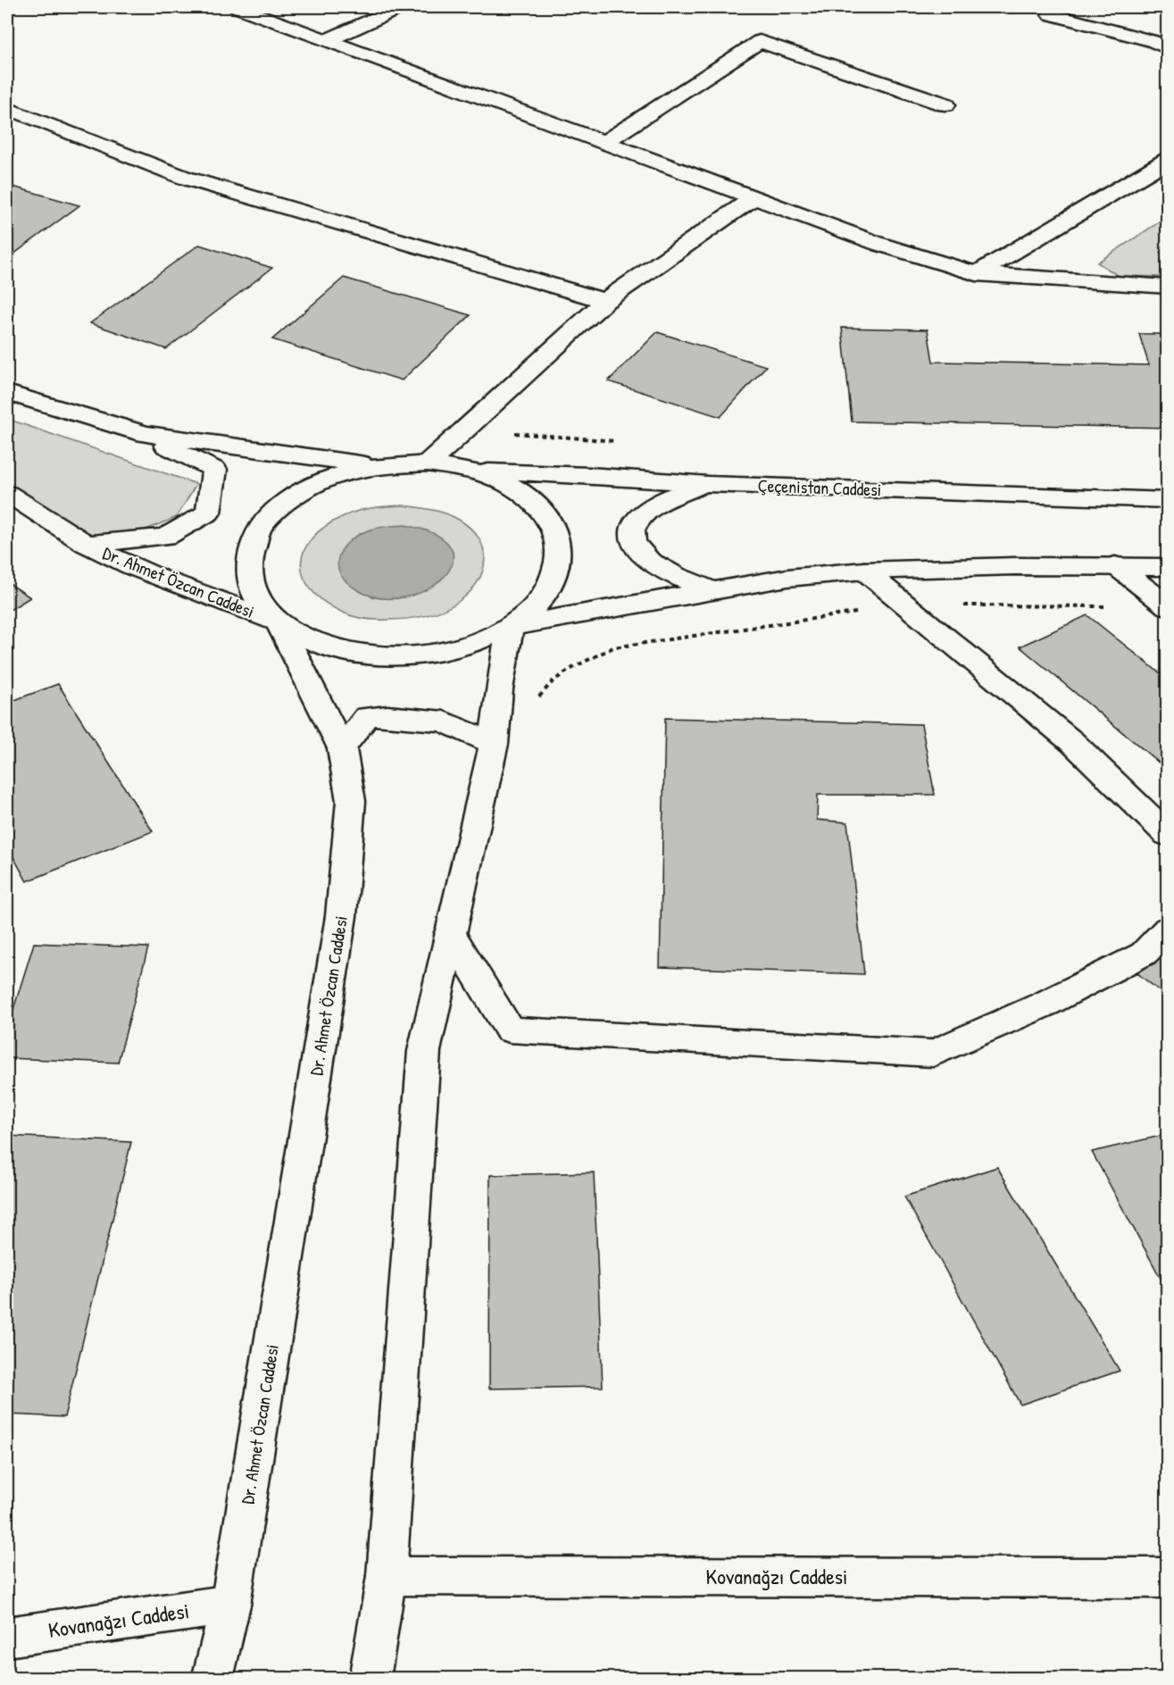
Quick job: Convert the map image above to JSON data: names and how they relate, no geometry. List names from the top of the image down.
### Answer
{
  "streets": {
    "street": ["Çeçenistan Caddesi", "Dr. Ahmet Özcan Caddesi", "Kovanağzı Caddesi"]
  },
  "crossings": [
    ["Dr. Ahmet Özcan Caddesi", "Kovanağzı Caddesi"]
  ]
}
